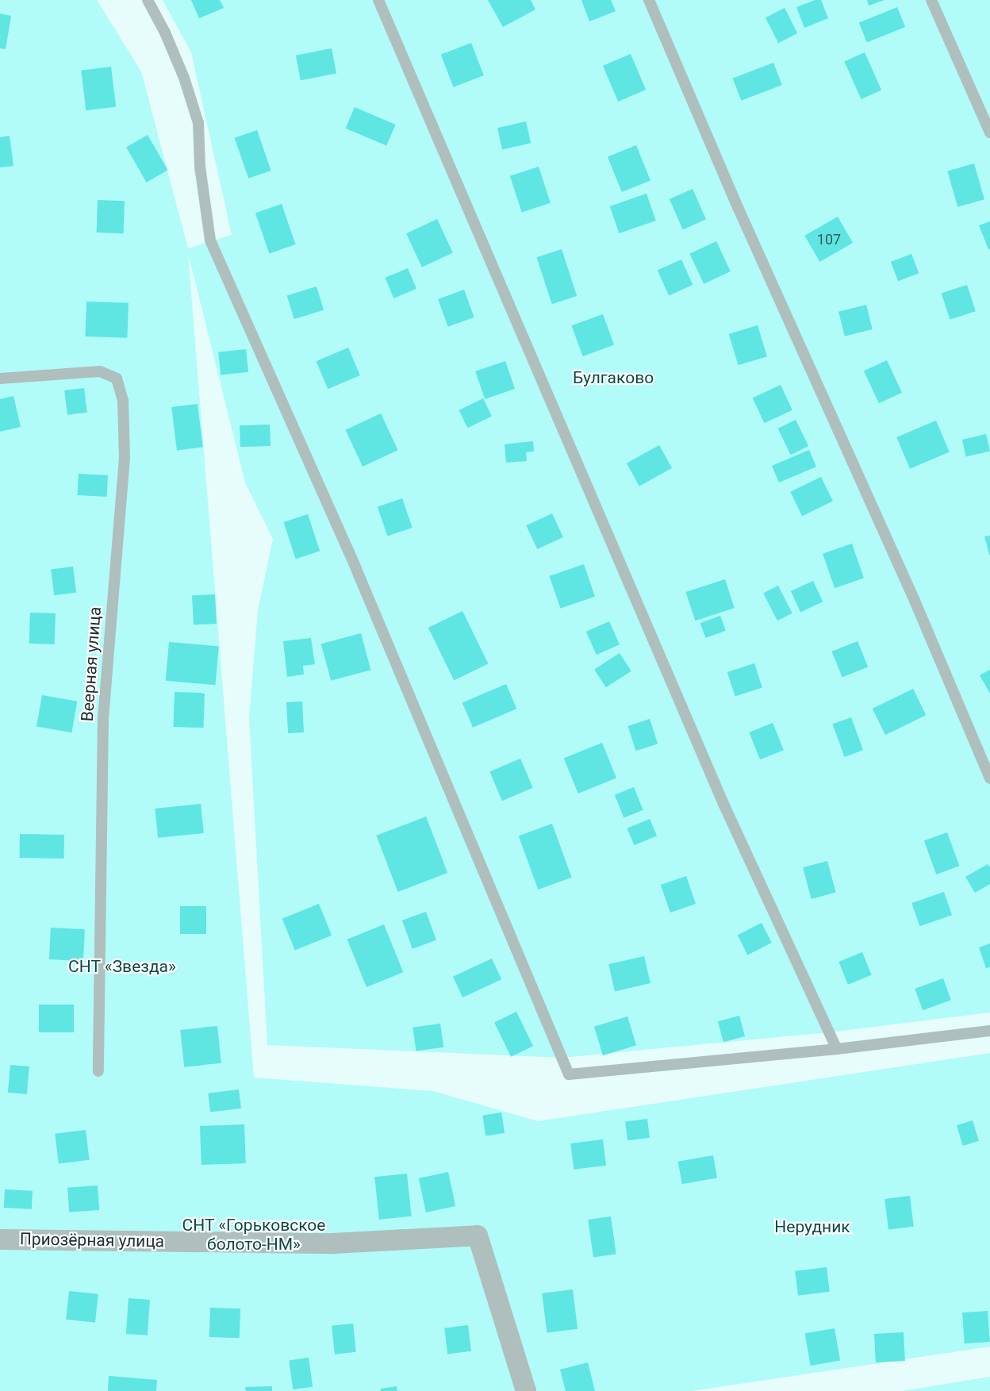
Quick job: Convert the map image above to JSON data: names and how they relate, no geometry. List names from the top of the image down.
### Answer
{
  "streets": {
    "street": ["Приозёрная улица"],
    "lane": ["Веерная улица"]
  },
  "parks": [
    "Булгаково",
    "СНТ «Звезда»",
    "СНТ «Горьковское болото-НМ»",
    "Нерудник"
  ],
  "house_numbers": ["107"]
}
